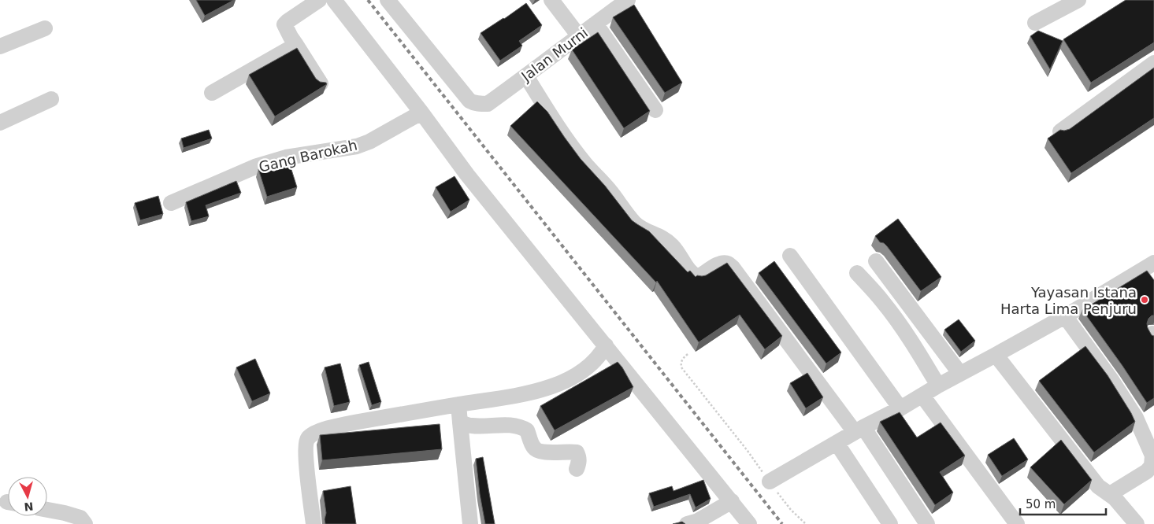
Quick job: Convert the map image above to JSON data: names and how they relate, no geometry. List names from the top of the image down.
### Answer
{
  "streets": {
    "street": ["Jalan Murni", "Gang Barokah"]
  },
  "places": ["Yayasan Istana Harta Lima Penjuru"],
  "scale_bar": "50 m",
  "north": "bottom"
}
